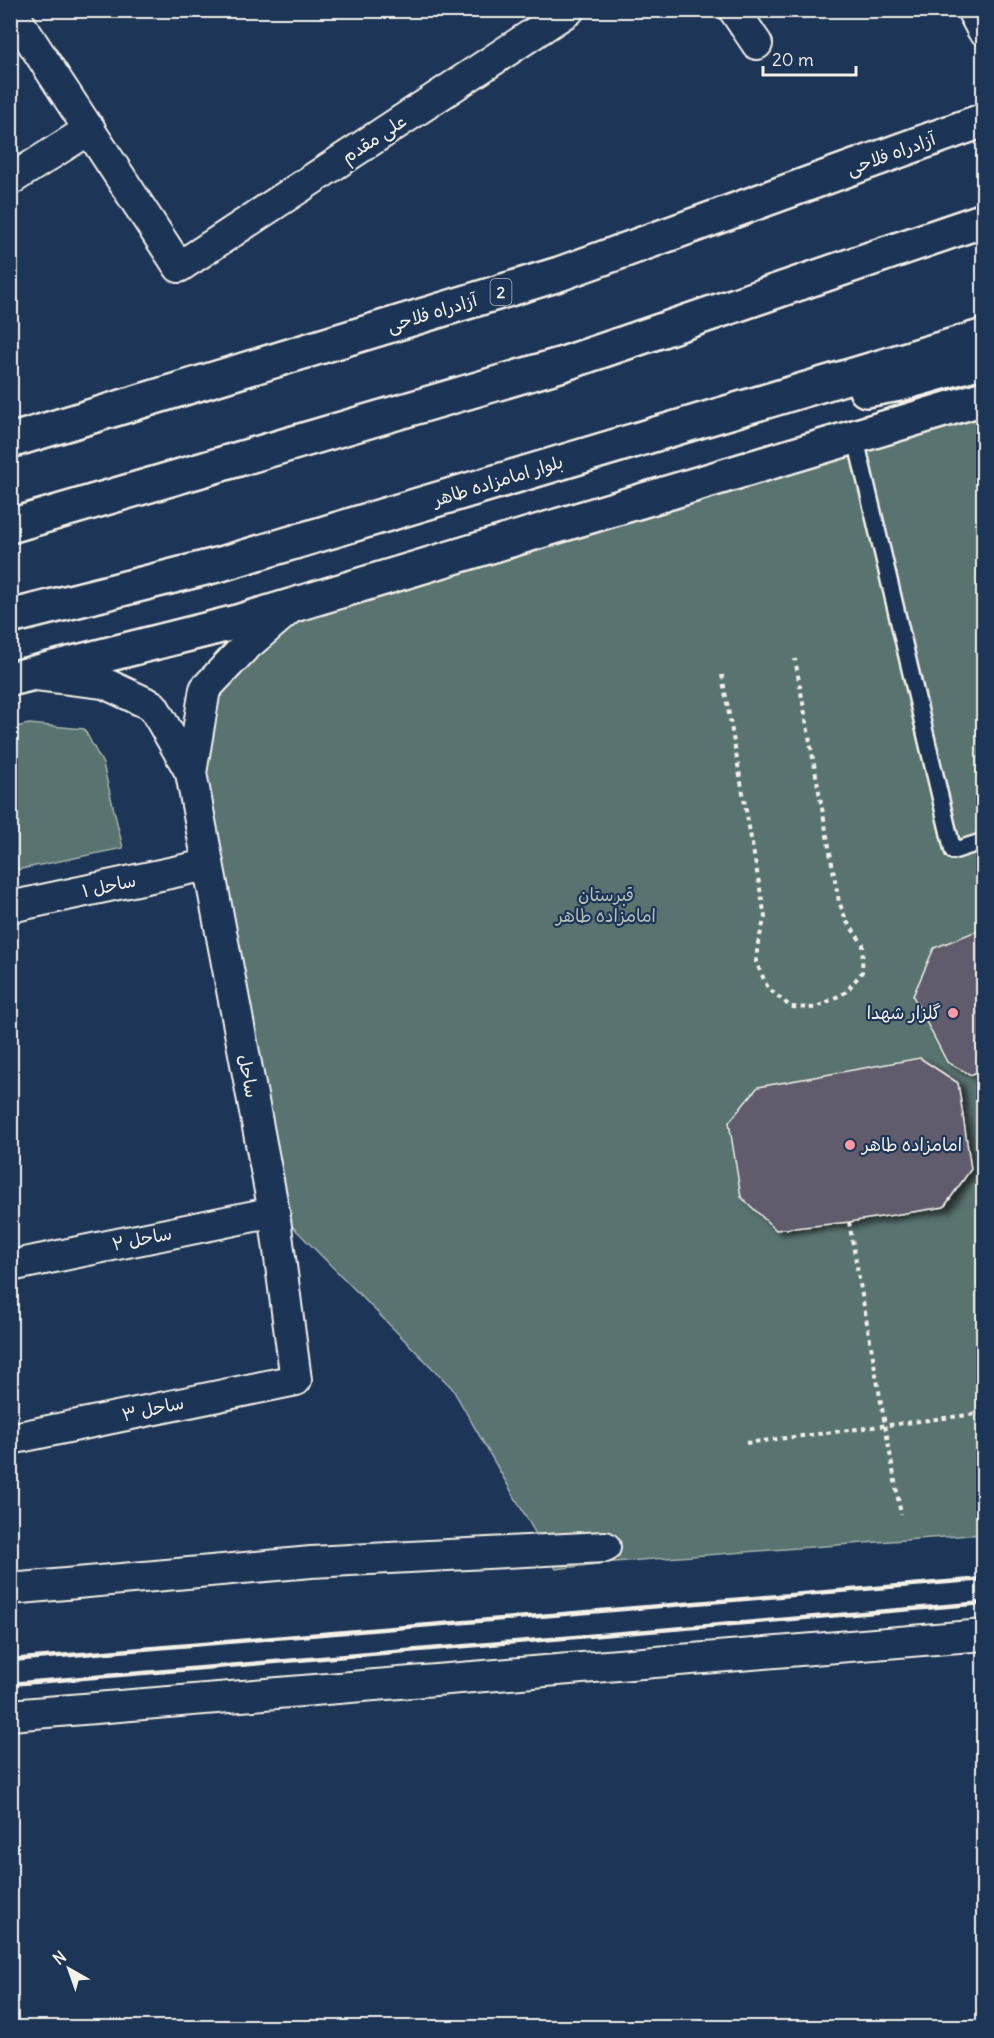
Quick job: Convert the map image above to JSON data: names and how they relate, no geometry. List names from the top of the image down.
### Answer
{
  "streets": {
    "main road": ["آزادراه فلاحی", "2", "بلوار امامزاده طاهر"],
    "street": [
      "علی مقدم",
      "ساحل ۱",
      "ساحل",
      "ساحل ۲",
      "ساحل ۳"
    ]
  },
  "crossings": [
    ["ساحل ۱", "ساحل"],
    ["ساحل", "ساحل ۲"],
    ["ساحل", "ساحل ۳"]
  ],
  "parks": ["قبرستان امامزاده طاهر"],
  "places": ["گلزار شهدا", "امامزاده طاهر"],
  "scale_bar": "20 m",
  "north": "top left"
}
